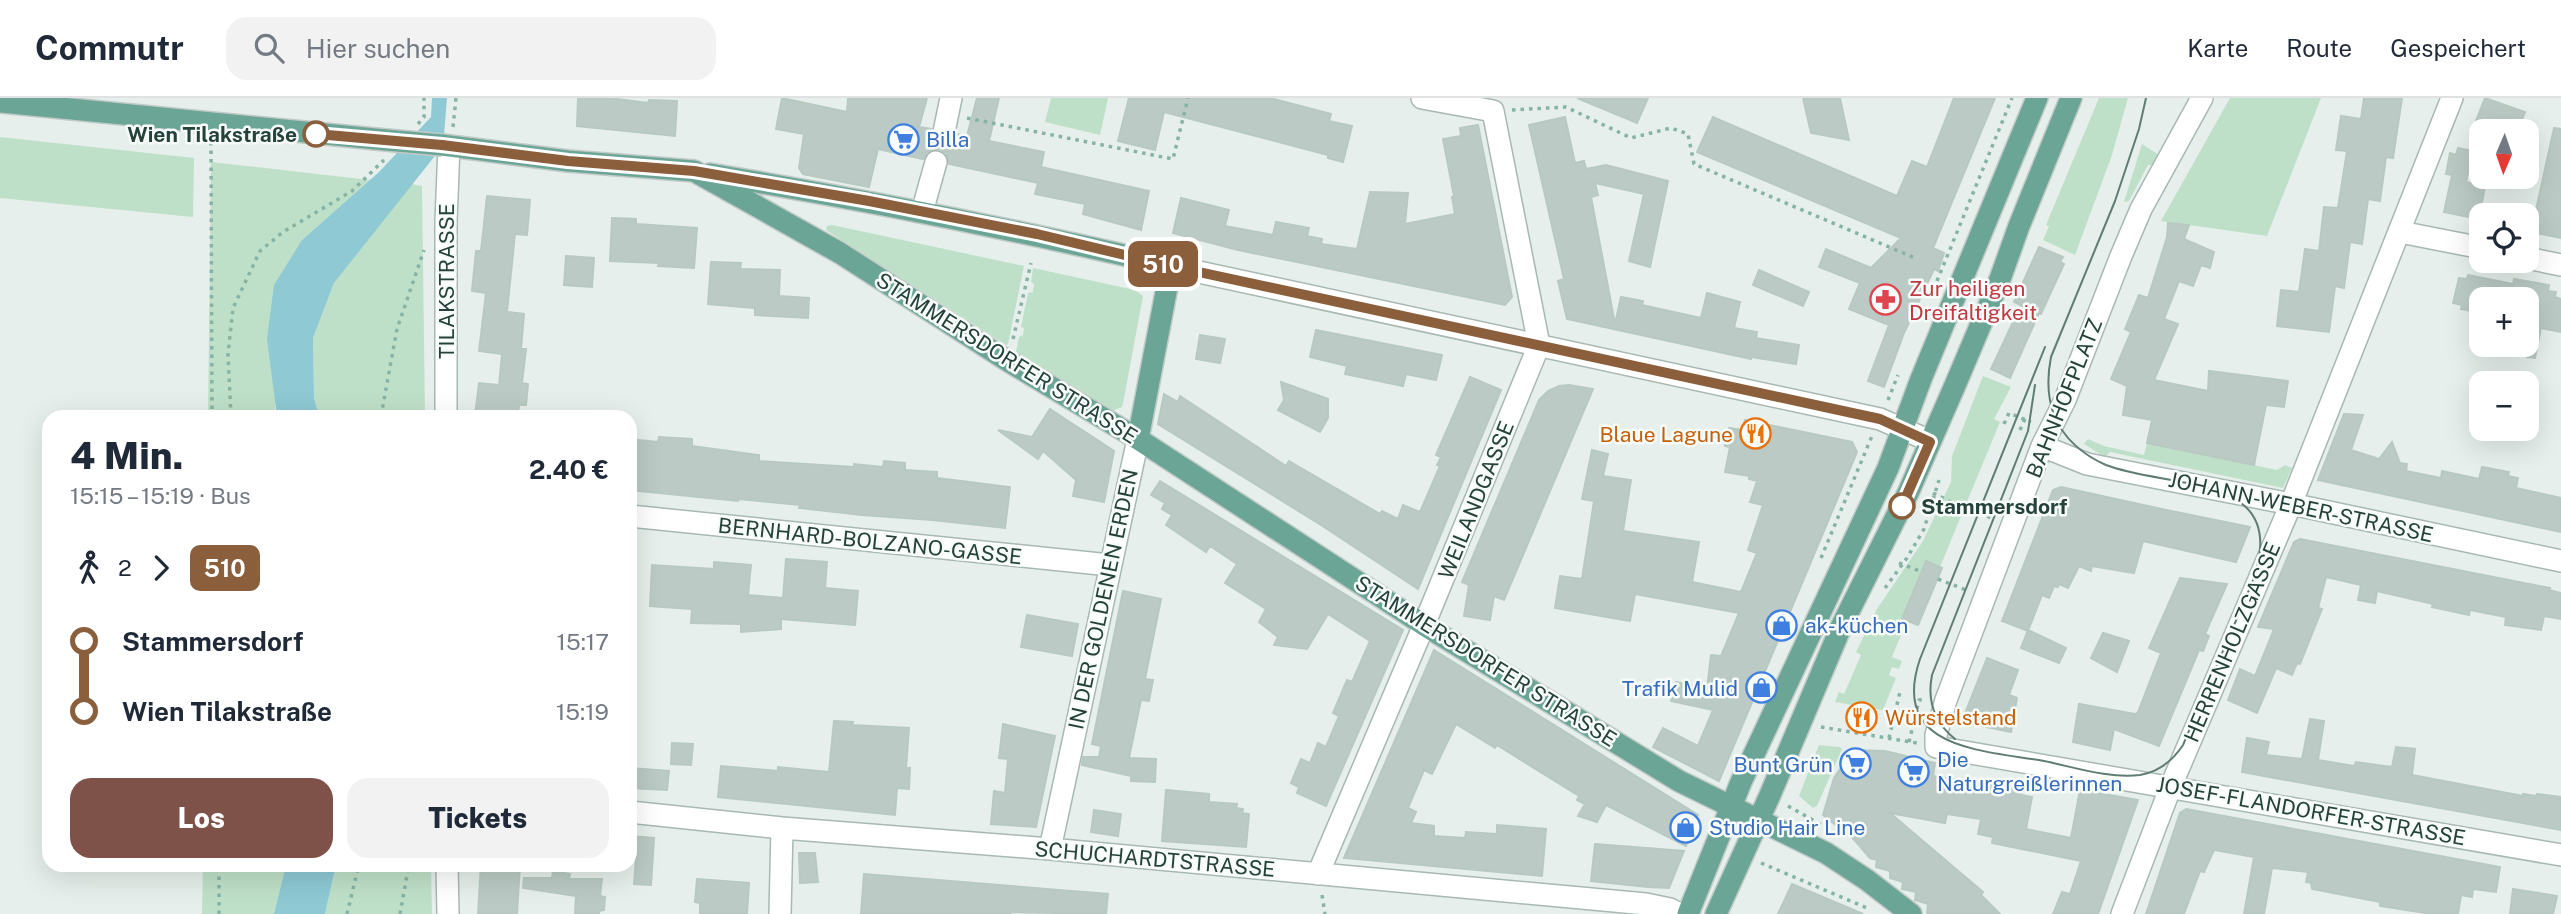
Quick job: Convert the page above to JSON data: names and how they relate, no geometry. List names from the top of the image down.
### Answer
{
  "streets": {
    "main road": ["STAMMERSDORFER STRASSE", "IN DER GOLDENEN ERDEN"],
    "street": [
      "TILAKSTRASSE",
      "BAHNHOFPLATZ",
      "WEILANDGASSE",
      "JOHANN-WEBER-STRASSE",
      "BERNHARD-BOLZANO-GASSE",
      "HERRENHOLZGASSE",
      "JOSEF-FLANDORFER-STRASSE",
      "SCHUCHARDTSTRASSE"
    ]
  },
  "crossings": [
    ["TILAKSTRASSE", "STAMMERSDORFER STRASSE"],
    ["STAMMERSDORFER STRASSE", "WEILANDGASSE"],
    ["STAMMERSDORFER STRASSE", "IN DER GOLDENEN ERDEN"],
    ["BAHNHOFPLATZ", "JOHANN-WEBER-STRASSE"],
    ["BAHNHOFPLATZ", "JOSEF-FLANDORFER-STRASSE"],
    ["WEILANDGASSE", "SCHUCHARDTSTRASSE"],
    ["JOHANN-WEBER-STRASSE", "HERRENHOLZGASSE"],
    ["BERNHARD-BOLZANO-GASSE", "IN DER GOLDENEN ERDEN"],
    ["IN DER GOLDENEN ERDEN", "SCHUCHARDTSTRASSE"],
    ["HERRENHOLZGASSE", "JOSEF-FLANDORFER-STRASSE"]
  ],
  "places": {
    "other": ["Wien Tilakstraße", "Stammersdorf"],
    "supermarket": ["Billa", "Bunt Grün", "Die Naturgreißlerinnen"],
    "pharmacy": ["Zur heiligen Dreifaltigkeit"],
    "restaurant": ["Blaue Lagune", "Würstelstand"],
    "shop": ["ak- küchen", "Trafik Mulid", "Studio Hair Line"]
  },
  "lines": ["bus line 510"],
  "north": "bottom",
  "page": {
    "header": "Commutr",
    "search": "Hier suchen",
    "nav": ["Karte", "Route", "Gespeichert"],
    "on_map": "510",
    "map_buttons": ["+", "−"],
    "heading": ["4 Min.", "15:15 – 15:19 · Bus", "2.40 €"],
    "legs": ["2", "510"],
    "list": [
      {
        "name": "Stammersdorf",
        "value": "15:17"
      },
      {
        "name": "Wien Tilakstraße",
        "value": "15:19"
      }
    ],
    "buttons": ["Los", "Tickets"]
  }
}
